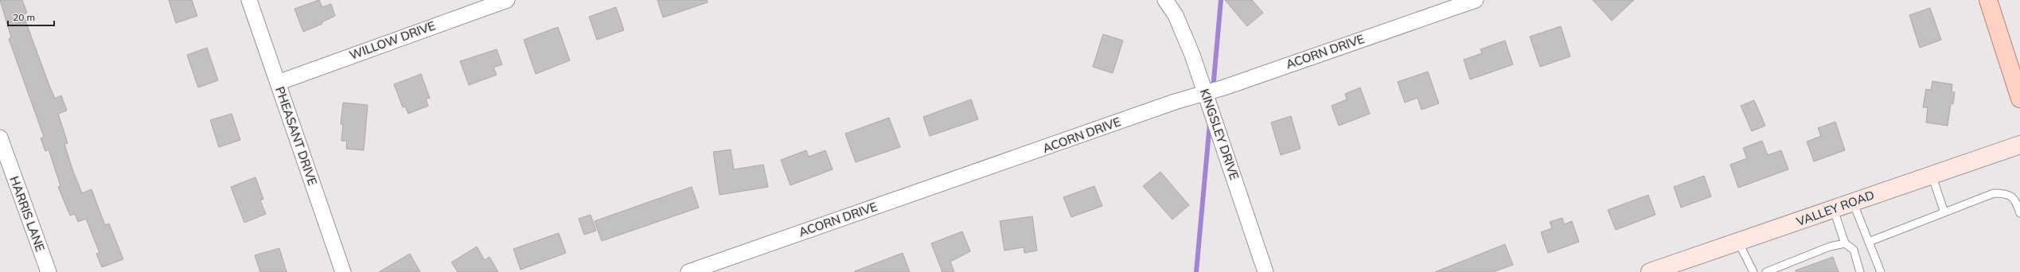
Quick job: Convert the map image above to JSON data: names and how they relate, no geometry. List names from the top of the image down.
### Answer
{
  "streets": {
    "street": [
      "WILLOW DRIVE",
      "ACORN DRIVE",
      "KINGSLEY DRIVE",
      "PHEASANT DRIVE",
      "VALLEY ROAD",
      "HARRIS LANE"
    ]
  },
  "crossings": [
    ["WILLOW DRIVE", "PHEASANT DRIVE"],
    ["ACORN DRIVE", "KINGSLEY DRIVE"]
  ],
  "scale_bar": "20 m"
}
